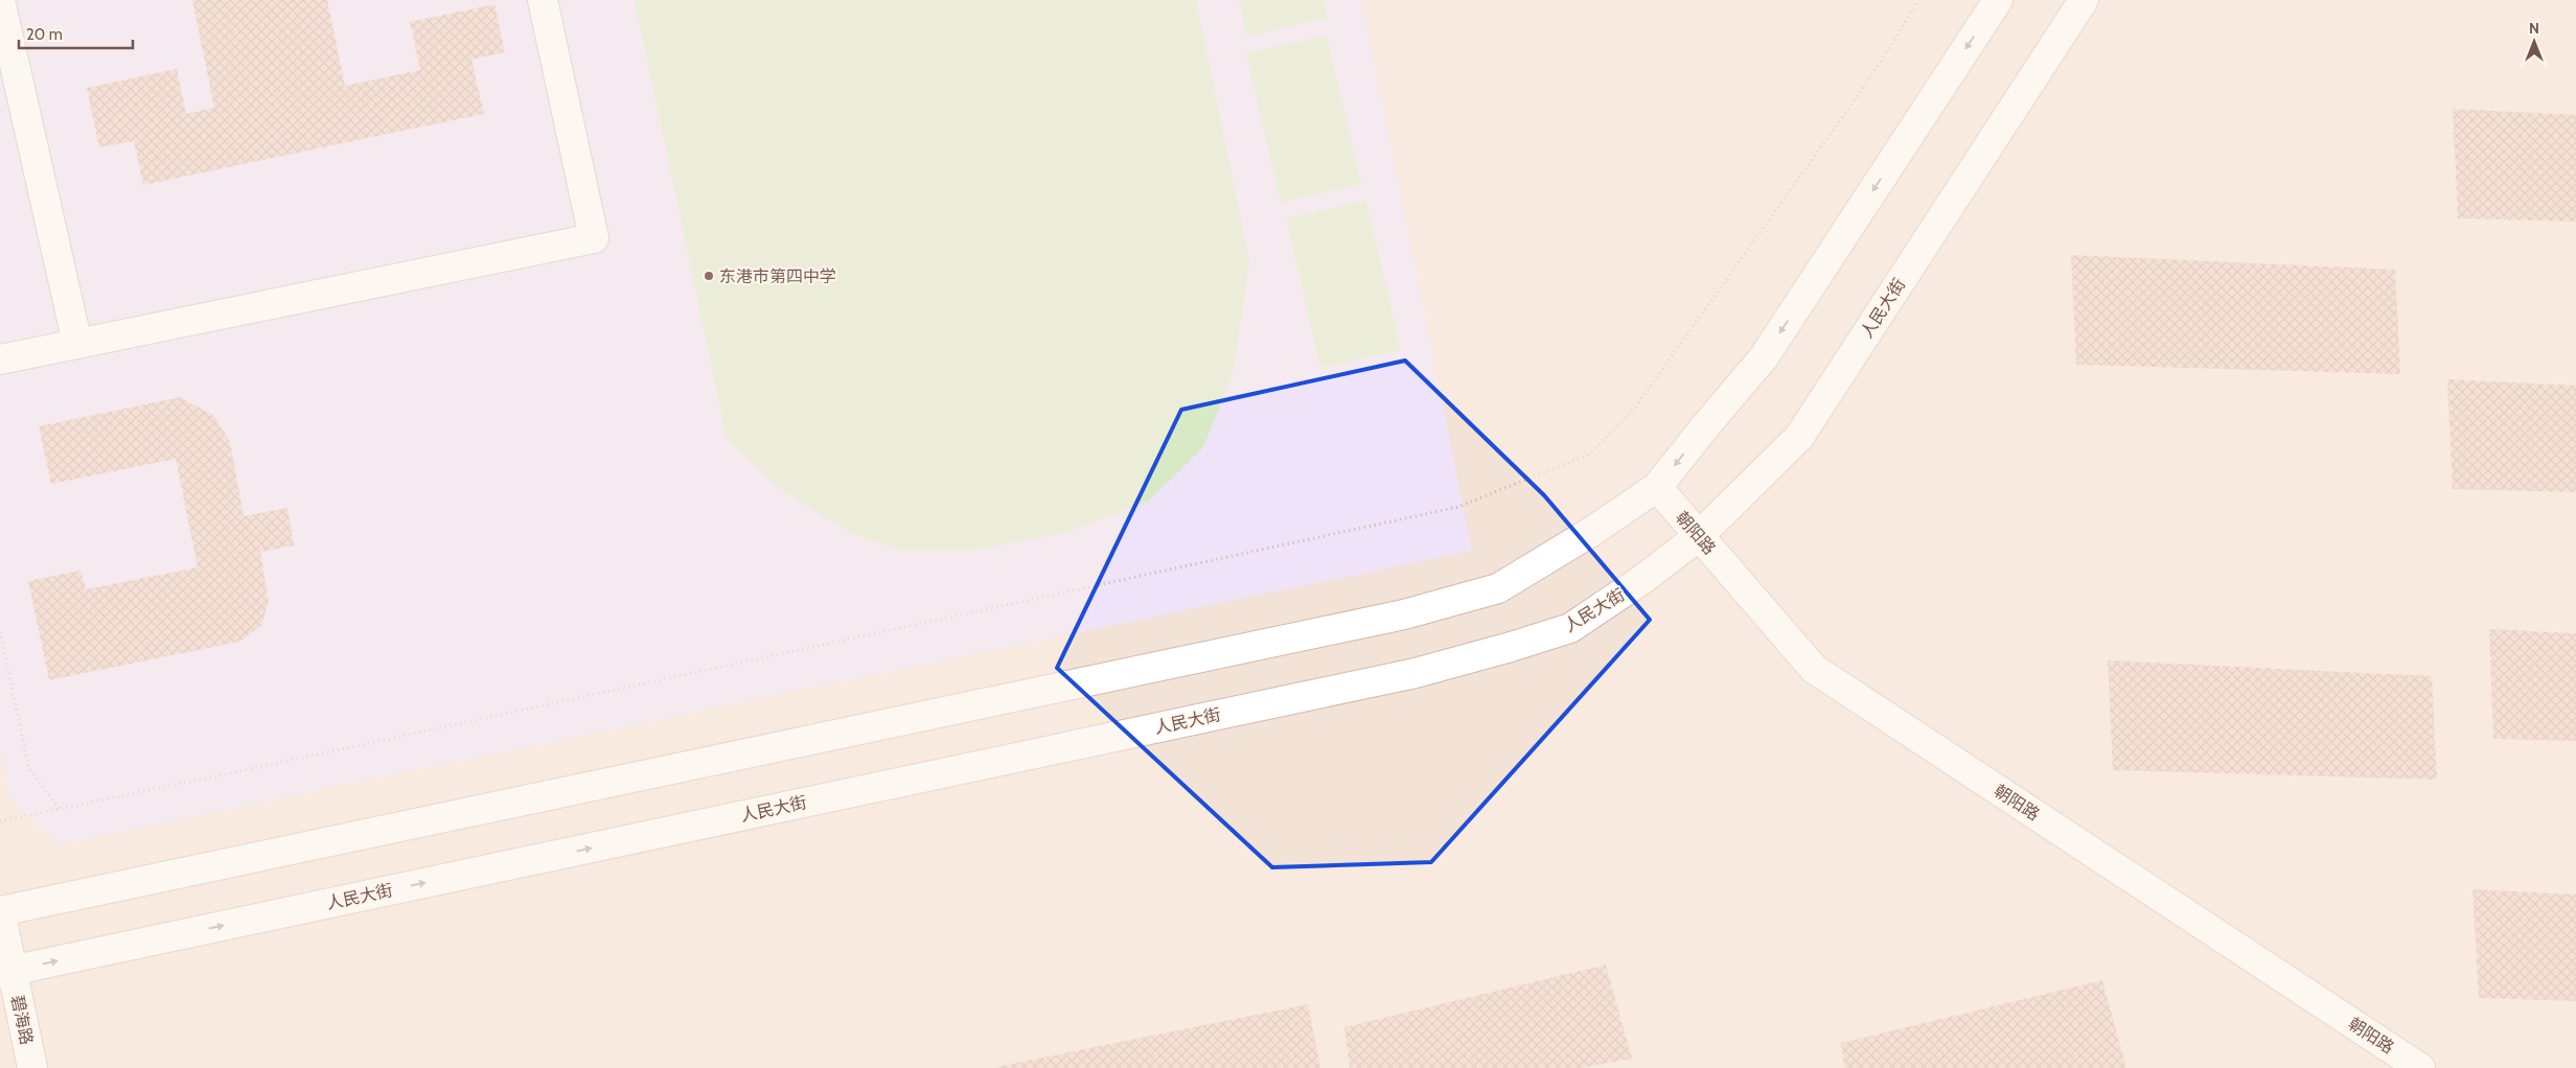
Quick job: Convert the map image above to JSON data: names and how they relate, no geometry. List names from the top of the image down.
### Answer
{
  "streets": {
    "main road": ["人民大街", "朝阳路", "碧海路"]
  },
  "crossings": [
    ["人民大街", "朝阳路"],
    ["人民大街", "碧海路"]
  ],
  "places": ["东港市第四中学"],
  "scale_bar": "20 m",
  "north": "top"
}
